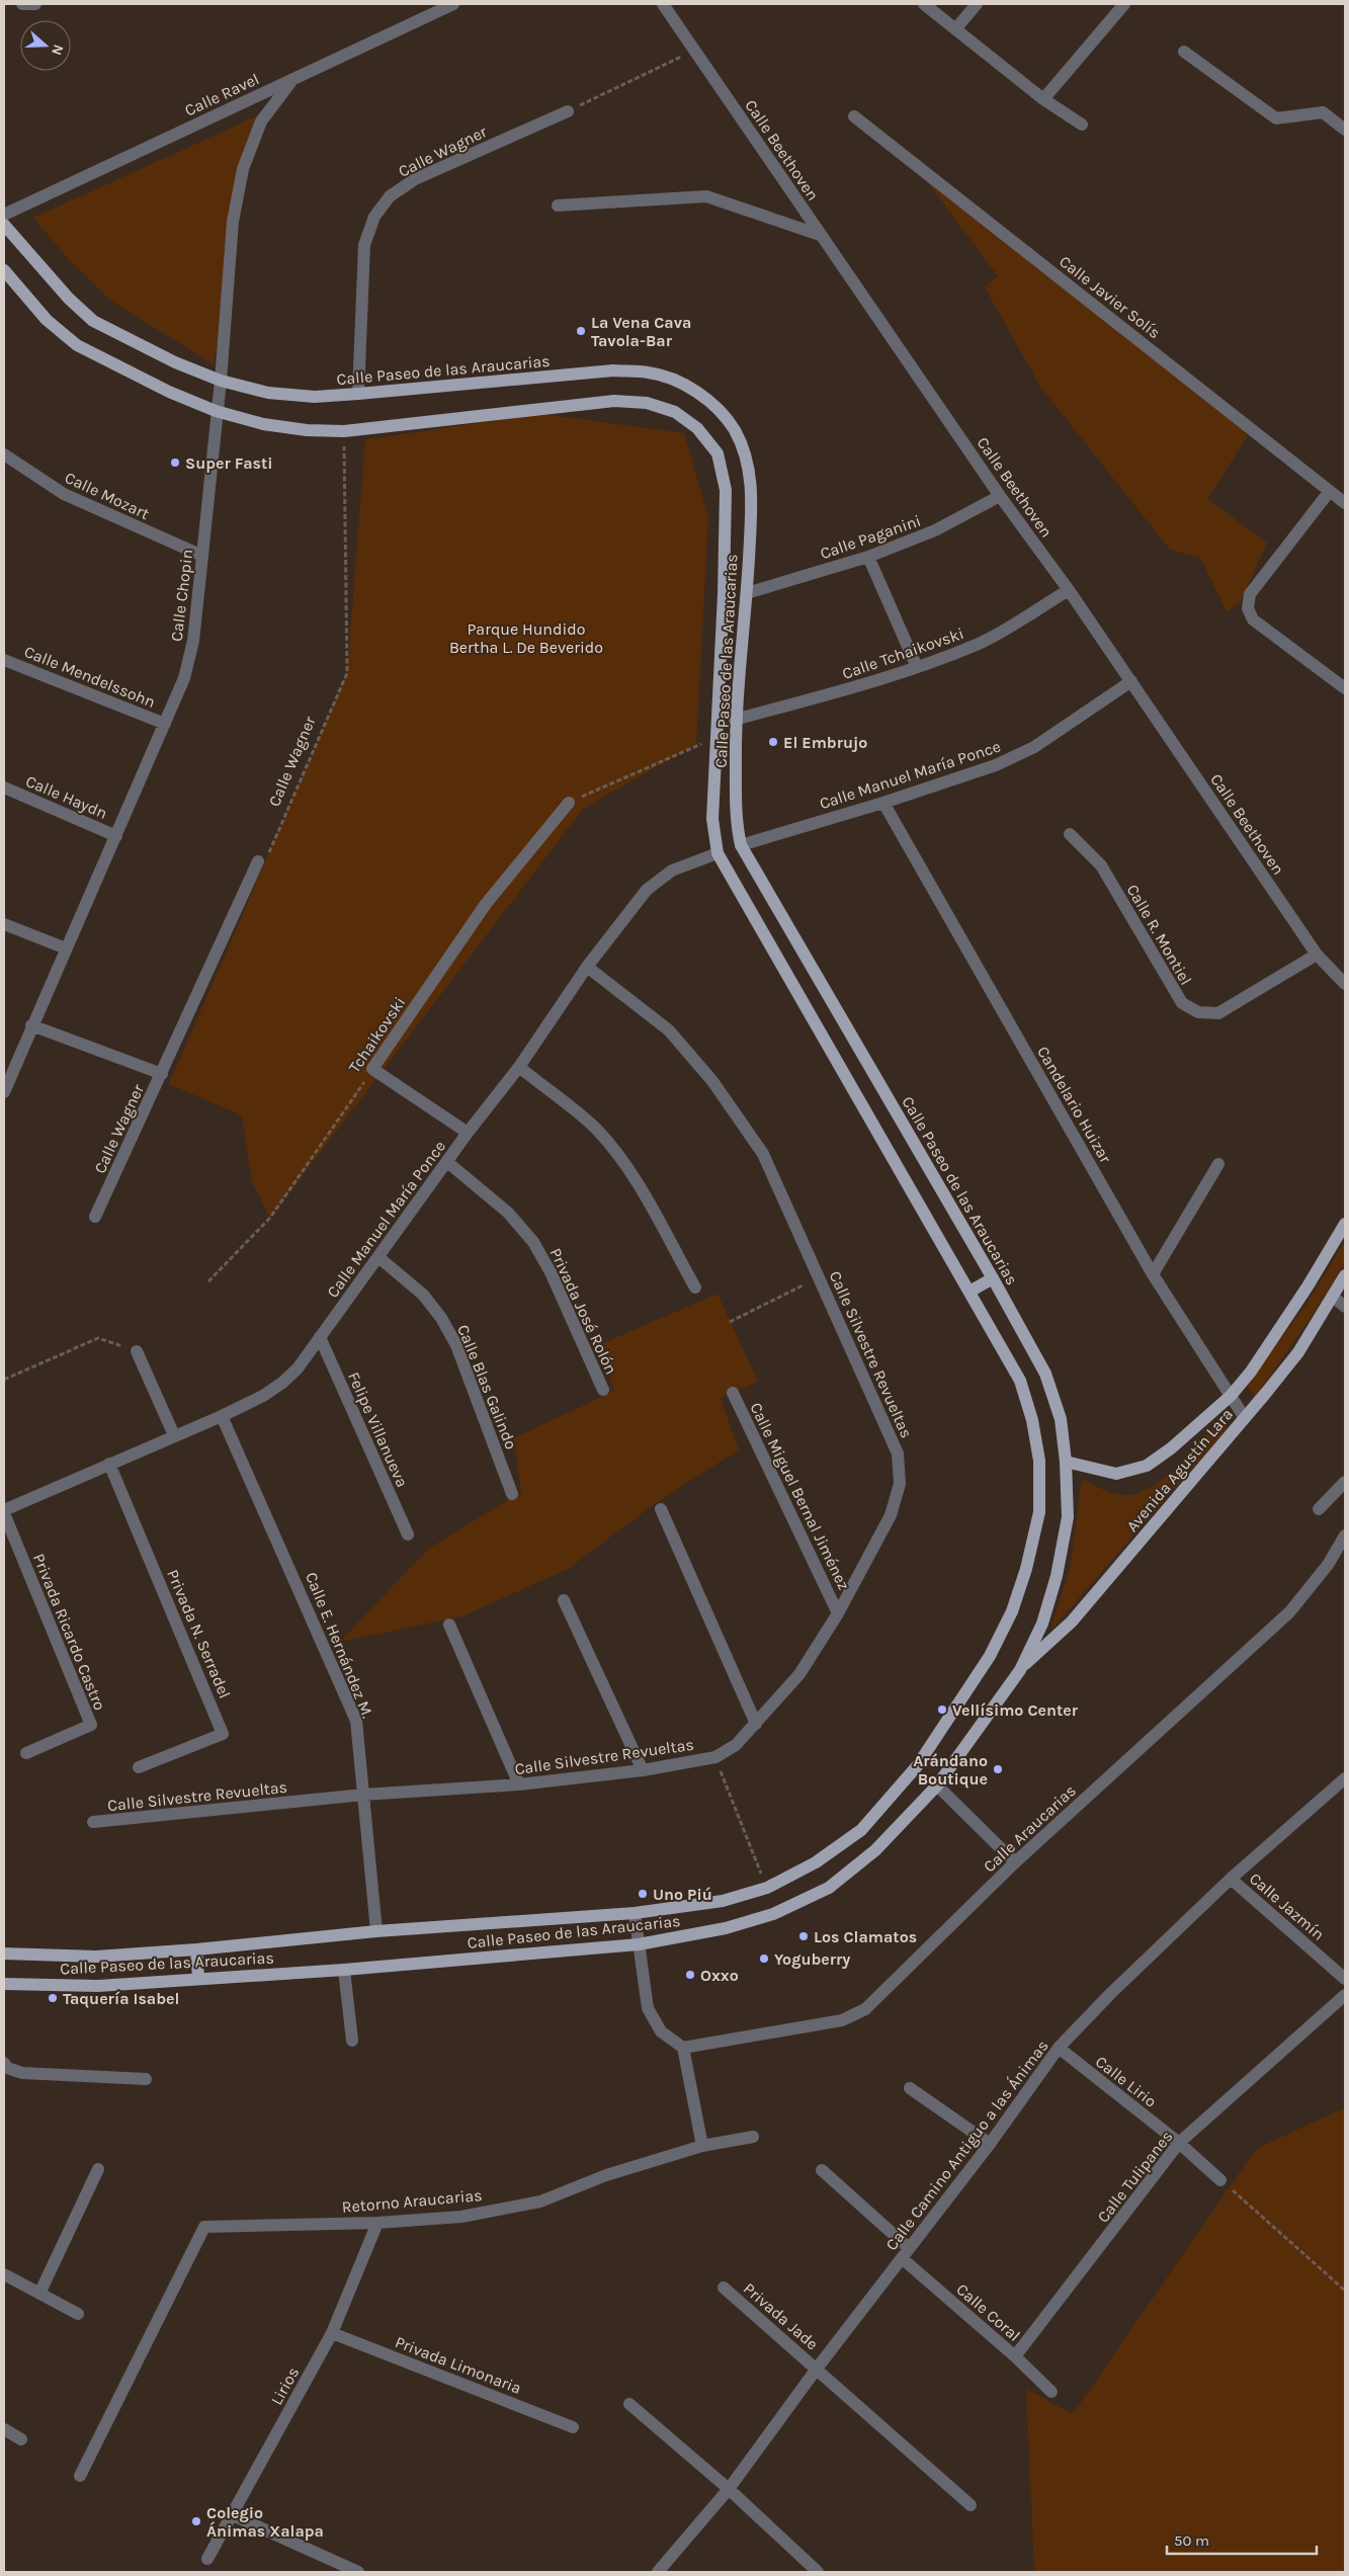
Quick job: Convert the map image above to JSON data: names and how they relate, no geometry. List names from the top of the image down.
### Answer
{
  "streets": {
    "main road": ["Calle Paseo de las Araucarias", "Avenida Agustín Lara"],
    "street": [
      "Calle Ravel",
      "Calle Beethoven",
      "Calle Wagner",
      "Calle Javier Solís",
      "Calle Mozart",
      "Calle Paganini",
      "Calle Chopin",
      "Calle Tchaikovski",
      "Calle Mendelssohn",
      "Calle Manuel María Ponce",
      "Calle Haydn",
      "Calle R. Montiel",
      "Tchaikovski",
      "Candelario Huizar",
      "Privada José Rolón",
      "Calle Silvestre Revueltas",
      "Calle Blas Galindo",
      "Felipe Villanueva",
      "Calle Miguel Bernal Jiménez",
      "Privada Ricardo Castro",
      "Privada N. Serradel",
      "Calle E. Hernández M.",
      "Calle Araucarias",
      "Calle Jazmín",
      "Calle Lirio",
      "Calle Camino Antiguo a las Ánimas",
      "Calle Tulipanes",
      "Retorno Araucarias",
      "Calle Coral",
      "Privada Jade",
      "Privada Limonaria",
      "Lirios"
    ]
  },
  "crossings": [
    ["Calle Ravel", "Calle Chopin"],
    ["Calle Beethoven", "Calle Paganini"],
    ["Calle Beethoven", "Calle Tchaikovski"],
    ["Calle Beethoven", "Calle Manuel María Ponce"],
    ["Calle Beethoven", "Calle R. Montiel"],
    ["Calle Wagner", "Calle Paseo de las Araucarias"],
    ["Calle Paseo de las Araucarias", "Calle Paganini"],
    ["Calle Paseo de las Araucarias", "Calle Chopin"],
    ["Calle Paseo de las Araucarias", "Calle Tchaikovski"],
    ["Calle Paseo de las Araucarias", "Calle Manuel María Ponce"],
    ["Calle Paseo de las Araucarias", "Avenida Agustín Lara"],
    ["Calle Paseo de las Araucarias", "Calle E. Hernández M."],
    ["Calle Mozart", "Calle Chopin"],
    ["Calle Chopin", "Calle Mendelssohn"],
    ["Calle Chopin", "Calle Haydn"],
    ["Calle Manuel María Ponce", "Candelario Huizar"],
    ["Calle Manuel María Ponce", "Privada José Rolón"],
    ["Calle Manuel María Ponce", "Calle Silvestre Revueltas"],
    ["Calle Manuel María Ponce", "Calle Blas Galindo"],
    ["Calle Manuel María Ponce", "Felipe Villanueva"],
    ["Calle Manuel María Ponce", "Privada Ricardo Castro"],
    ["Calle Manuel María Ponce", "Privada N. Serradel"],
    ["Calle Manuel María Ponce", "Calle E. Hernández M."],
    ["Candelario Huizar", "Avenida Agustín Lara"],
    ["Calle Silvestre Revueltas", "Calle Miguel Bernal Jiménez"],
    ["Calle Silvestre Revueltas", "Calle E. Hernández M."],
    ["Calle Jazmín", "Calle Camino Antiguo a las Ánimas"],
    ["Calle Lirio", "Calle Camino Antiguo a las Ánimas"],
    ["Calle Lirio", "Calle Tulipanes"],
    ["Calle Camino Antiguo a las Ánimas", "Calle Coral"],
    ["Calle Camino Antiguo a las Ánimas", "Privada Jade"],
    ["Calle Tulipanes", "Calle Coral"],
    ["Retorno Araucarias", "Lirios"],
    ["Privada Limonaria", "Lirios"]
  ],
  "parks": ["Parque Hundido Bertha L. De Beverido"],
  "places": [
    "La Vena Cava Tavola-Bar",
    "Super Fasti",
    "El Embrujo",
    "Vellísimo Center",
    "Arándano Boutique",
    "Uno Piú",
    "Los Clamatos",
    "Yoguberry",
    "Oxxo",
    "Taquería Isabel",
    "Colegio Ánimas Xalapa"
  ],
  "scale_bar": "50 m",
  "north": "right"
}
